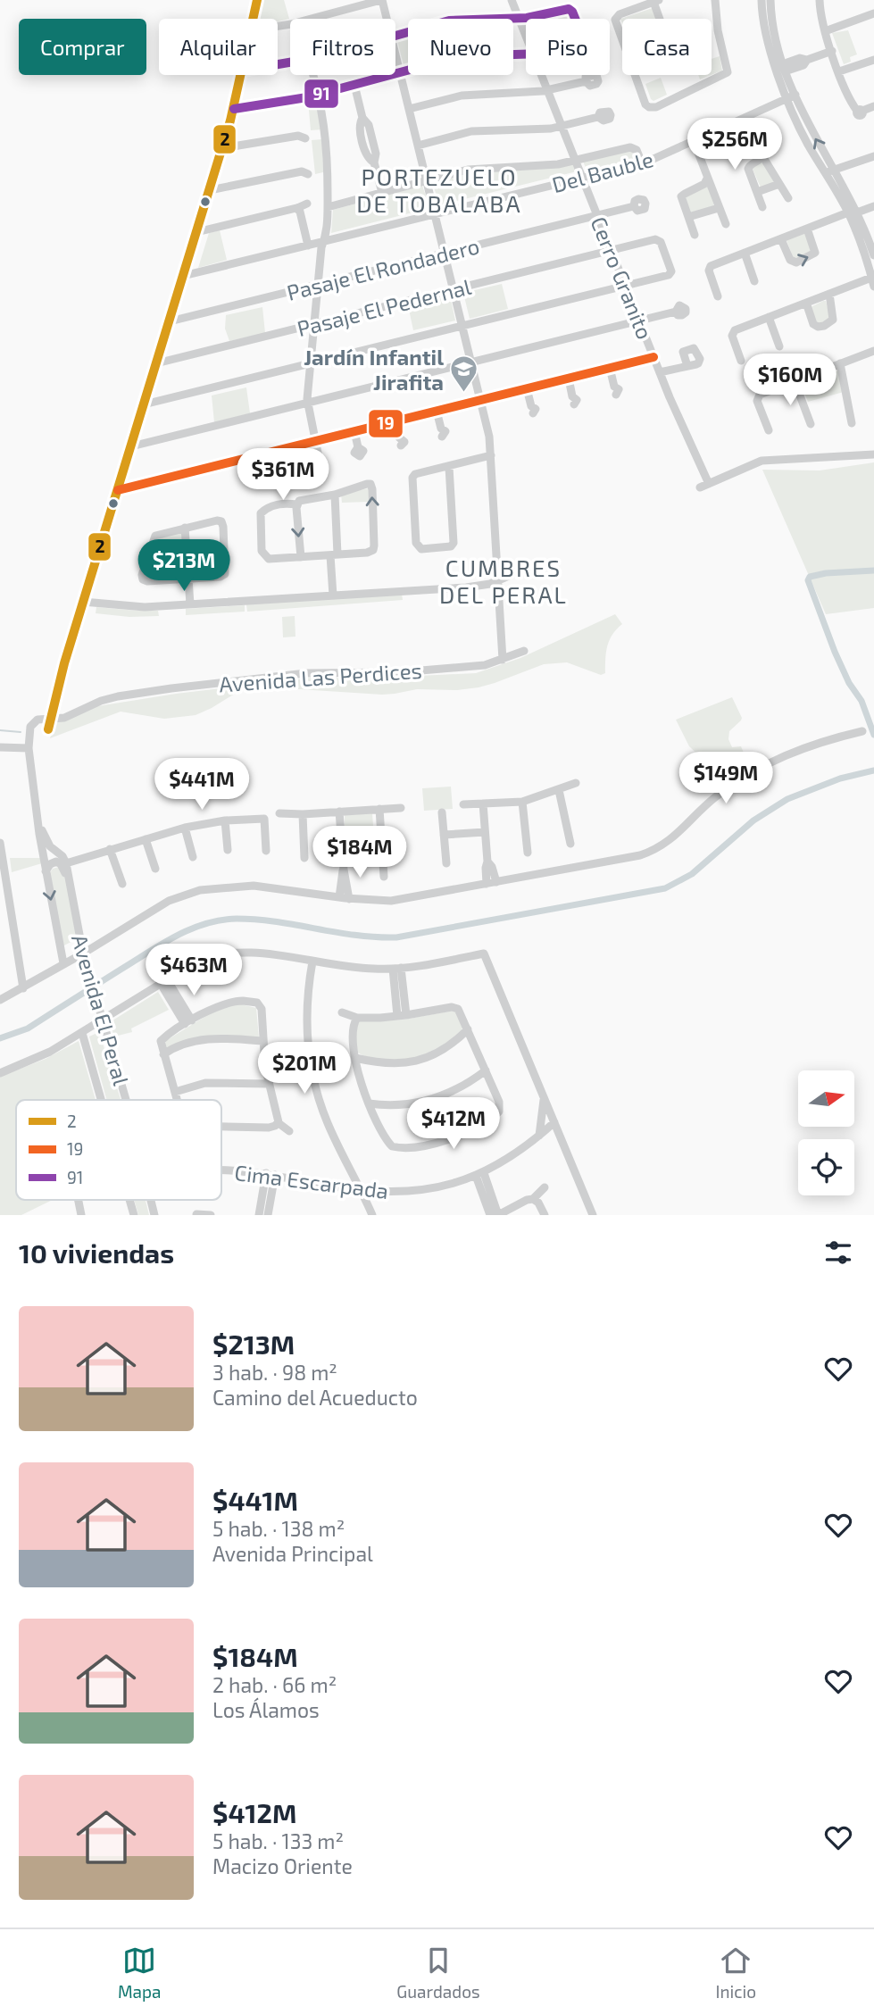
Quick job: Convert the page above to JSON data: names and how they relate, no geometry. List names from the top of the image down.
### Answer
{
  "streets": {
    "street": [
      "Del Bauble",
      "Pasaje El Rondadero",
      "Cerro Granito",
      "Pasaje El Pedernal",
      "Avenida Las Perdices",
      "Avenida El Peral",
      "Cima Escarpada"
    ]
  },
  "crossings": [
    ["Del Bauble", "Cerro Granito"],
    ["Del Bauble", "Avenida El Peral"],
    ["Pasaje El Rondadero", "Cerro Granito"],
    ["Pasaje El Rondadero", "Avenida El Peral"],
    ["Cerro Granito", "Pasaje El Pedernal"],
    ["Pasaje El Pedernal", "Avenida El Peral"],
    ["Avenida Las Perdices", "Avenida El Peral"]
  ],
  "districts": ["PORTEZUELO DE TOBALABA", "CUMBRES DEL PERAL"],
  "places": {
    "school or university": ["Jardín Infantil Jirafita"]
  },
  "lines": ["transit line 2", "transit line 91", "transit line 19"],
  "legend": ["2", "19", "91"],
  "north": "right",
  "page": {
    "chip": [
      "Comprar",
      "Alquilar",
      "Filtros",
      "Nuevo",
      "Piso",
      "Casa"
    ],
    "price": [
      "$256M",
      "$160M",
      "$361M",
      "$213M",
      "$149M",
      "$441M",
      "$184M",
      "$463M",
      "$201M",
      "$412M"
    ],
    "heading": "10 viviendas",
    "list": [
      {
        "name": "$213M",
        "note": "3 hab. · 98 m² · Camino del Acueducto"
      },
      {
        "name": "$441M",
        "note": "5 hab. · 138 m² · Avenida Principal"
      },
      {
        "name": "$184M",
        "note": "2 hab. · 66 m² · Los Álamos"
      },
      {
        "name": "$412M",
        "note": "5 hab. · 133 m² · Macizo Oriente"
      }
    ],
    "tabs": ["Mapa", "Guardados", "Inicio"]
  }
}
